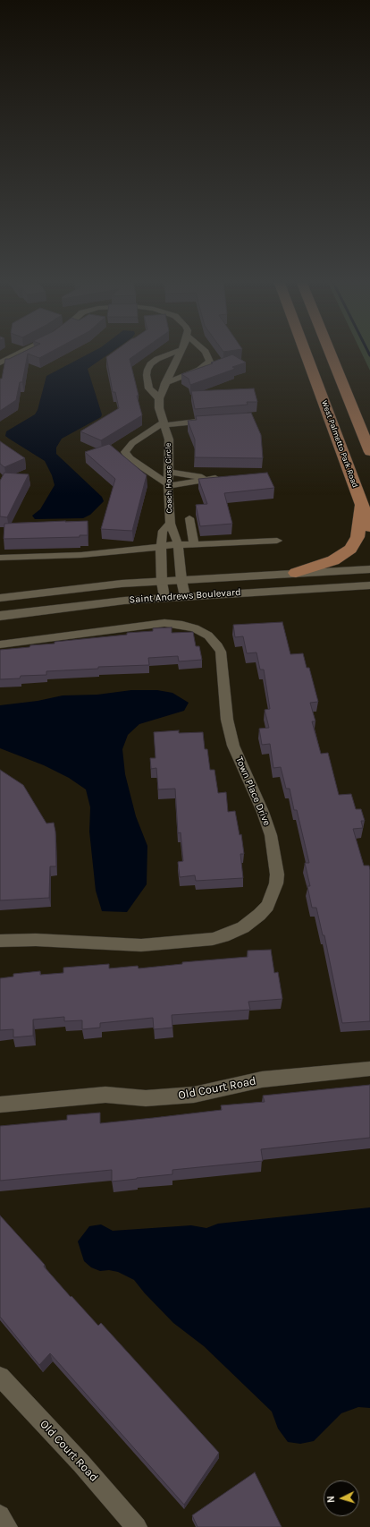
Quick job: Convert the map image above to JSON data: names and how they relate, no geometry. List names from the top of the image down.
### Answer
{
  "streets": {
    "main road": ["West Palmetto Park Road"],
    "street": [
      "Coach House Circle",
      "Saint Andrews Boulevard",
      "Town Place Drive",
      "Old Court Road"
    ]
  },
  "crossings": [
    ["Coach House Circle", "Saint Andrews Boulevard"]
  ],
  "north": "left"
}
